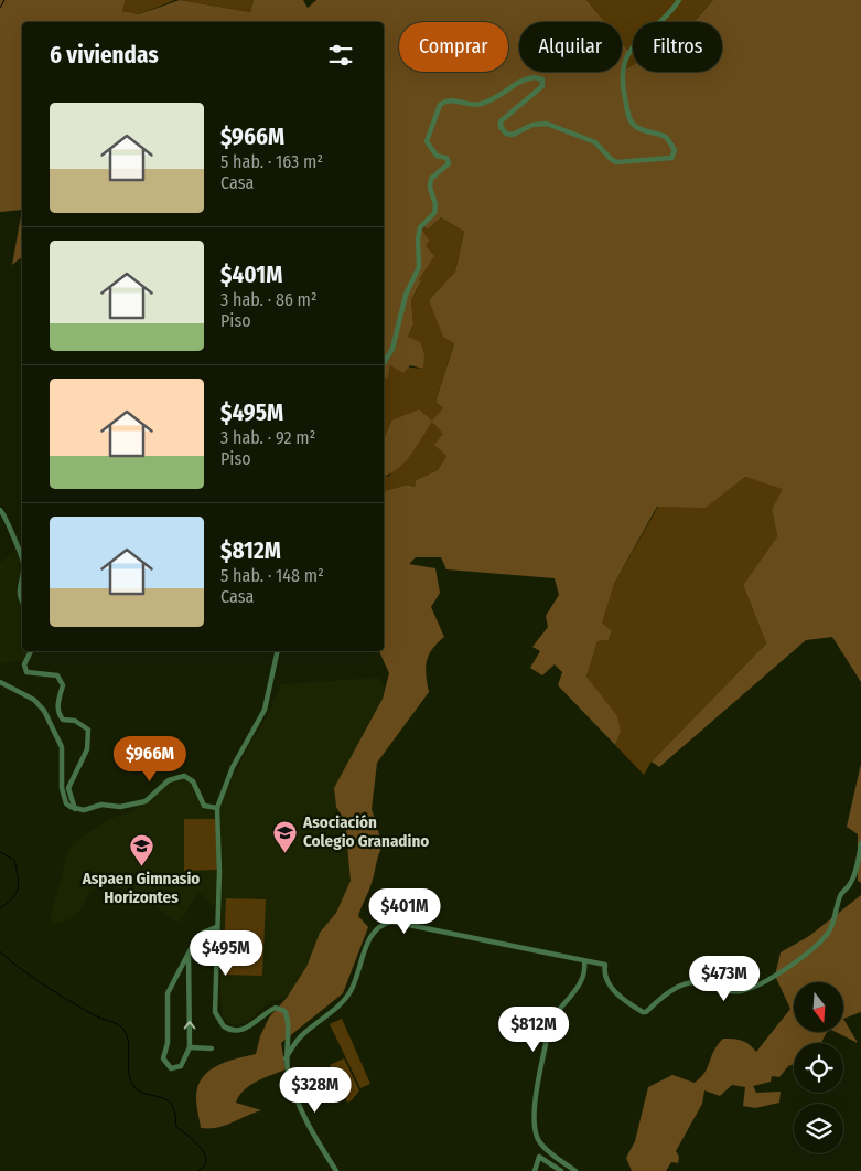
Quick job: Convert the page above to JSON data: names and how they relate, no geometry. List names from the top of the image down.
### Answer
{
  "places": {
    "school or university": ["Asociación Colegio Granadino", "Aspaen Gimnasio Horizontes"]
  },
  "north": "bottom",
  "page": {
    "chip": ["Comprar", "Alquilar", "Filtros"],
    "heading": "6 viviendas",
    "list": [
      {
        "name": "$966M",
        "note": "5 hab. · 163 m² · Casa"
      },
      {
        "name": "$401M",
        "note": "3 hab. · 86 m² · Piso"
      },
      {
        "name": "$495M",
        "note": "3 hab. · 92 m² · Piso"
      },
      {
        "name": "$812M",
        "note": "5 hab. · 148 m² · Casa"
      }
    ],
    "price": [
      "$966M",
      "$401M",
      "$495M",
      "$473M",
      "$812M",
      "$328M"
    ]
  }
}
